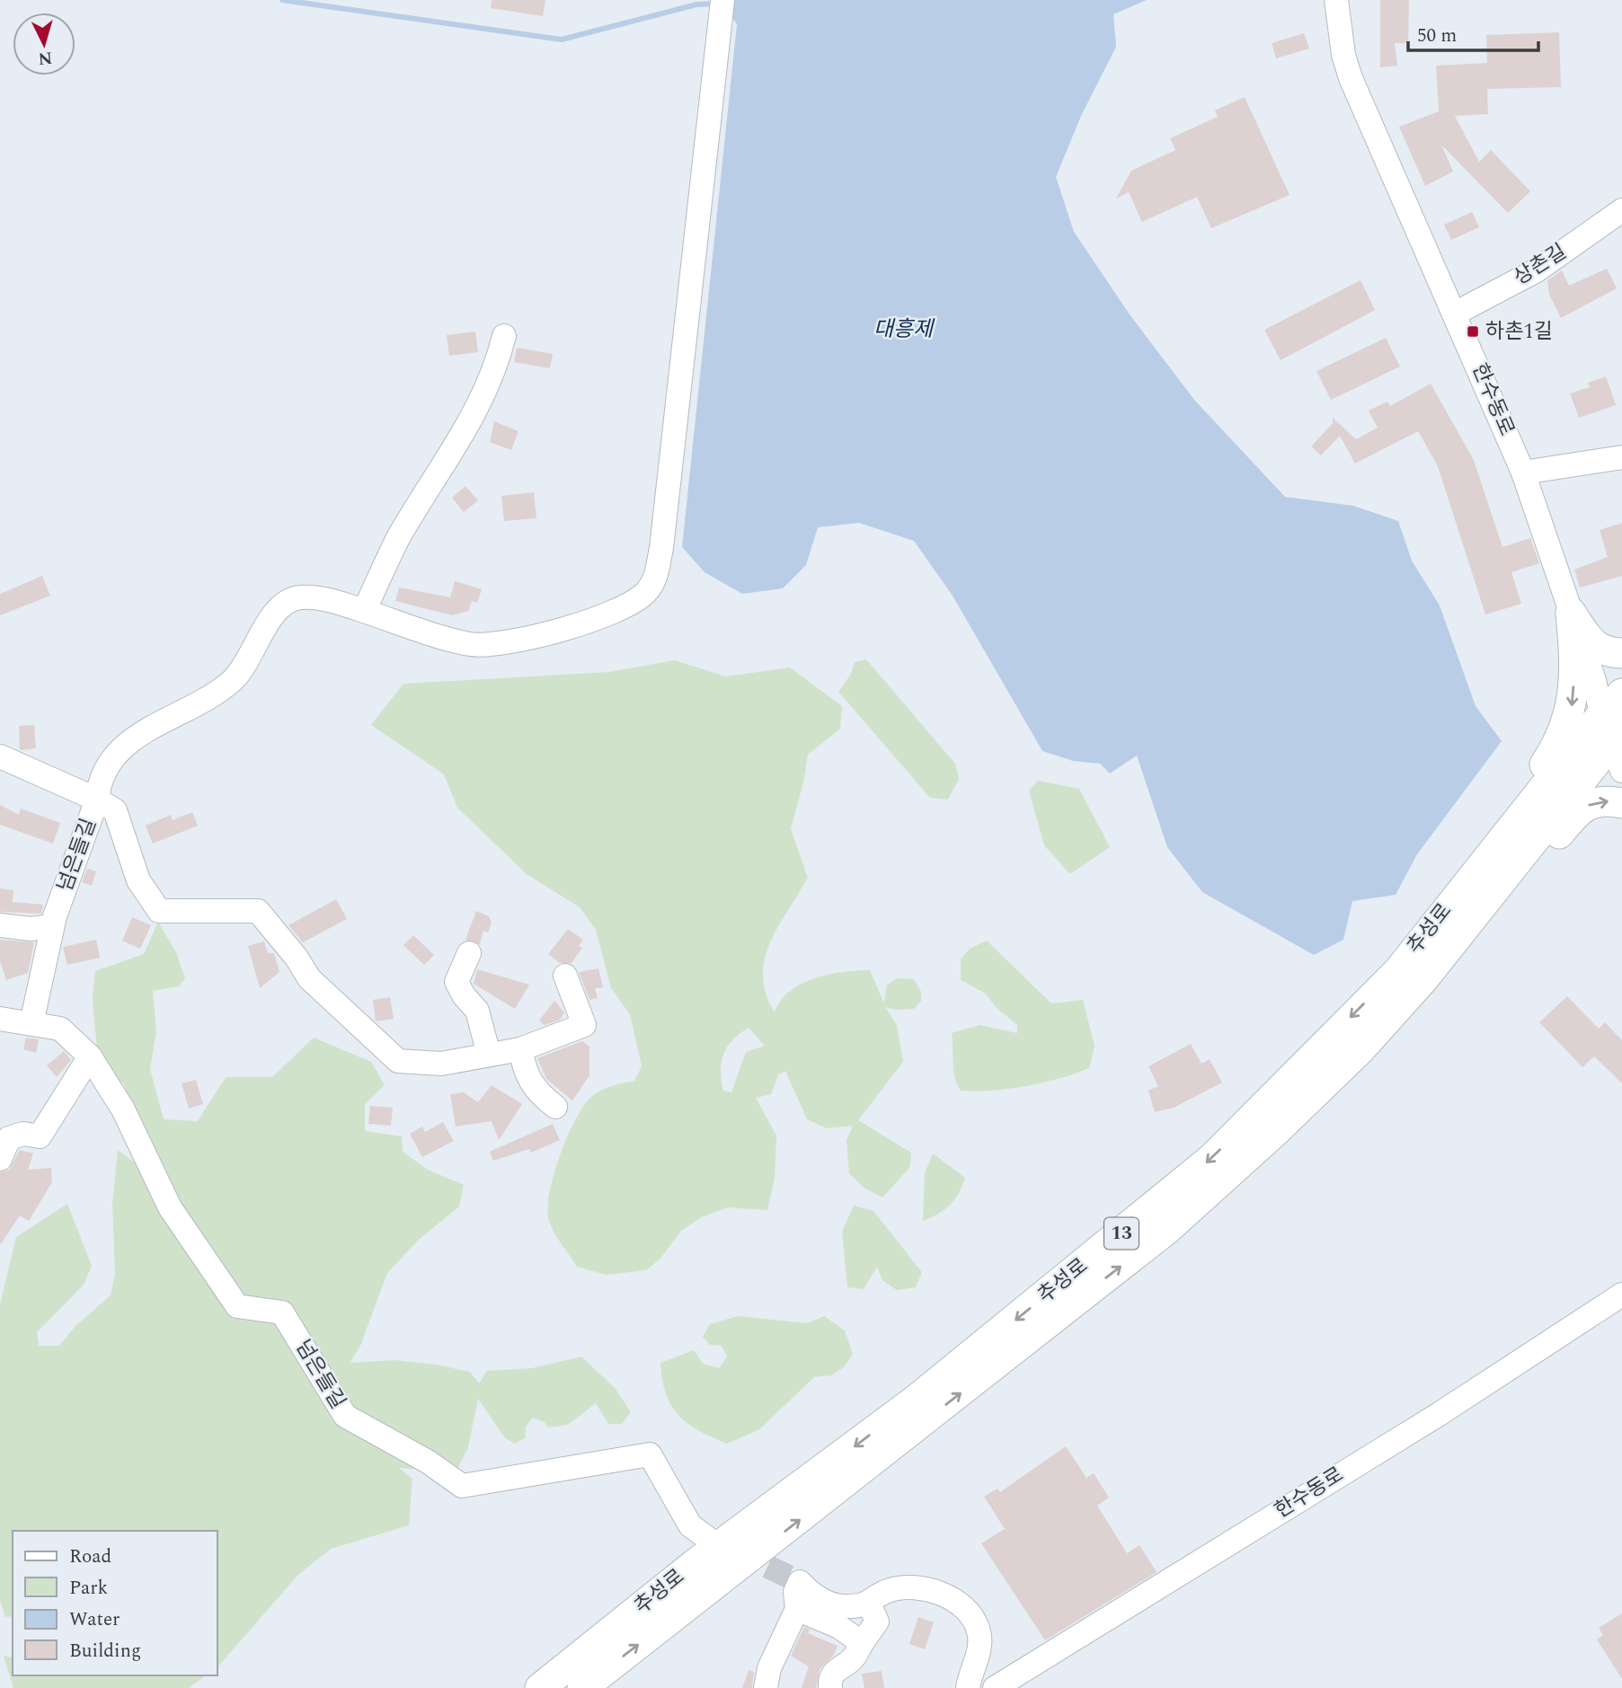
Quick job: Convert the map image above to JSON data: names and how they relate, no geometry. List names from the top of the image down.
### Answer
{
  "streets": {
    "main road": ["추성로", "13"],
    "street": ["상촌길", "한수동로", "넘은들길"]
  },
  "crossings": [
    ["상촌길", "한수동로"],
    ["한수동로", "추성로"]
  ],
  "water": ["대흥제"],
  "places": {
    "transit": ["하촌1길"]
  },
  "legend": [
    "Road",
    "Park",
    "Water",
    "Building"
  ],
  "scale_bar": "50 m",
  "north": "bottom"
}
